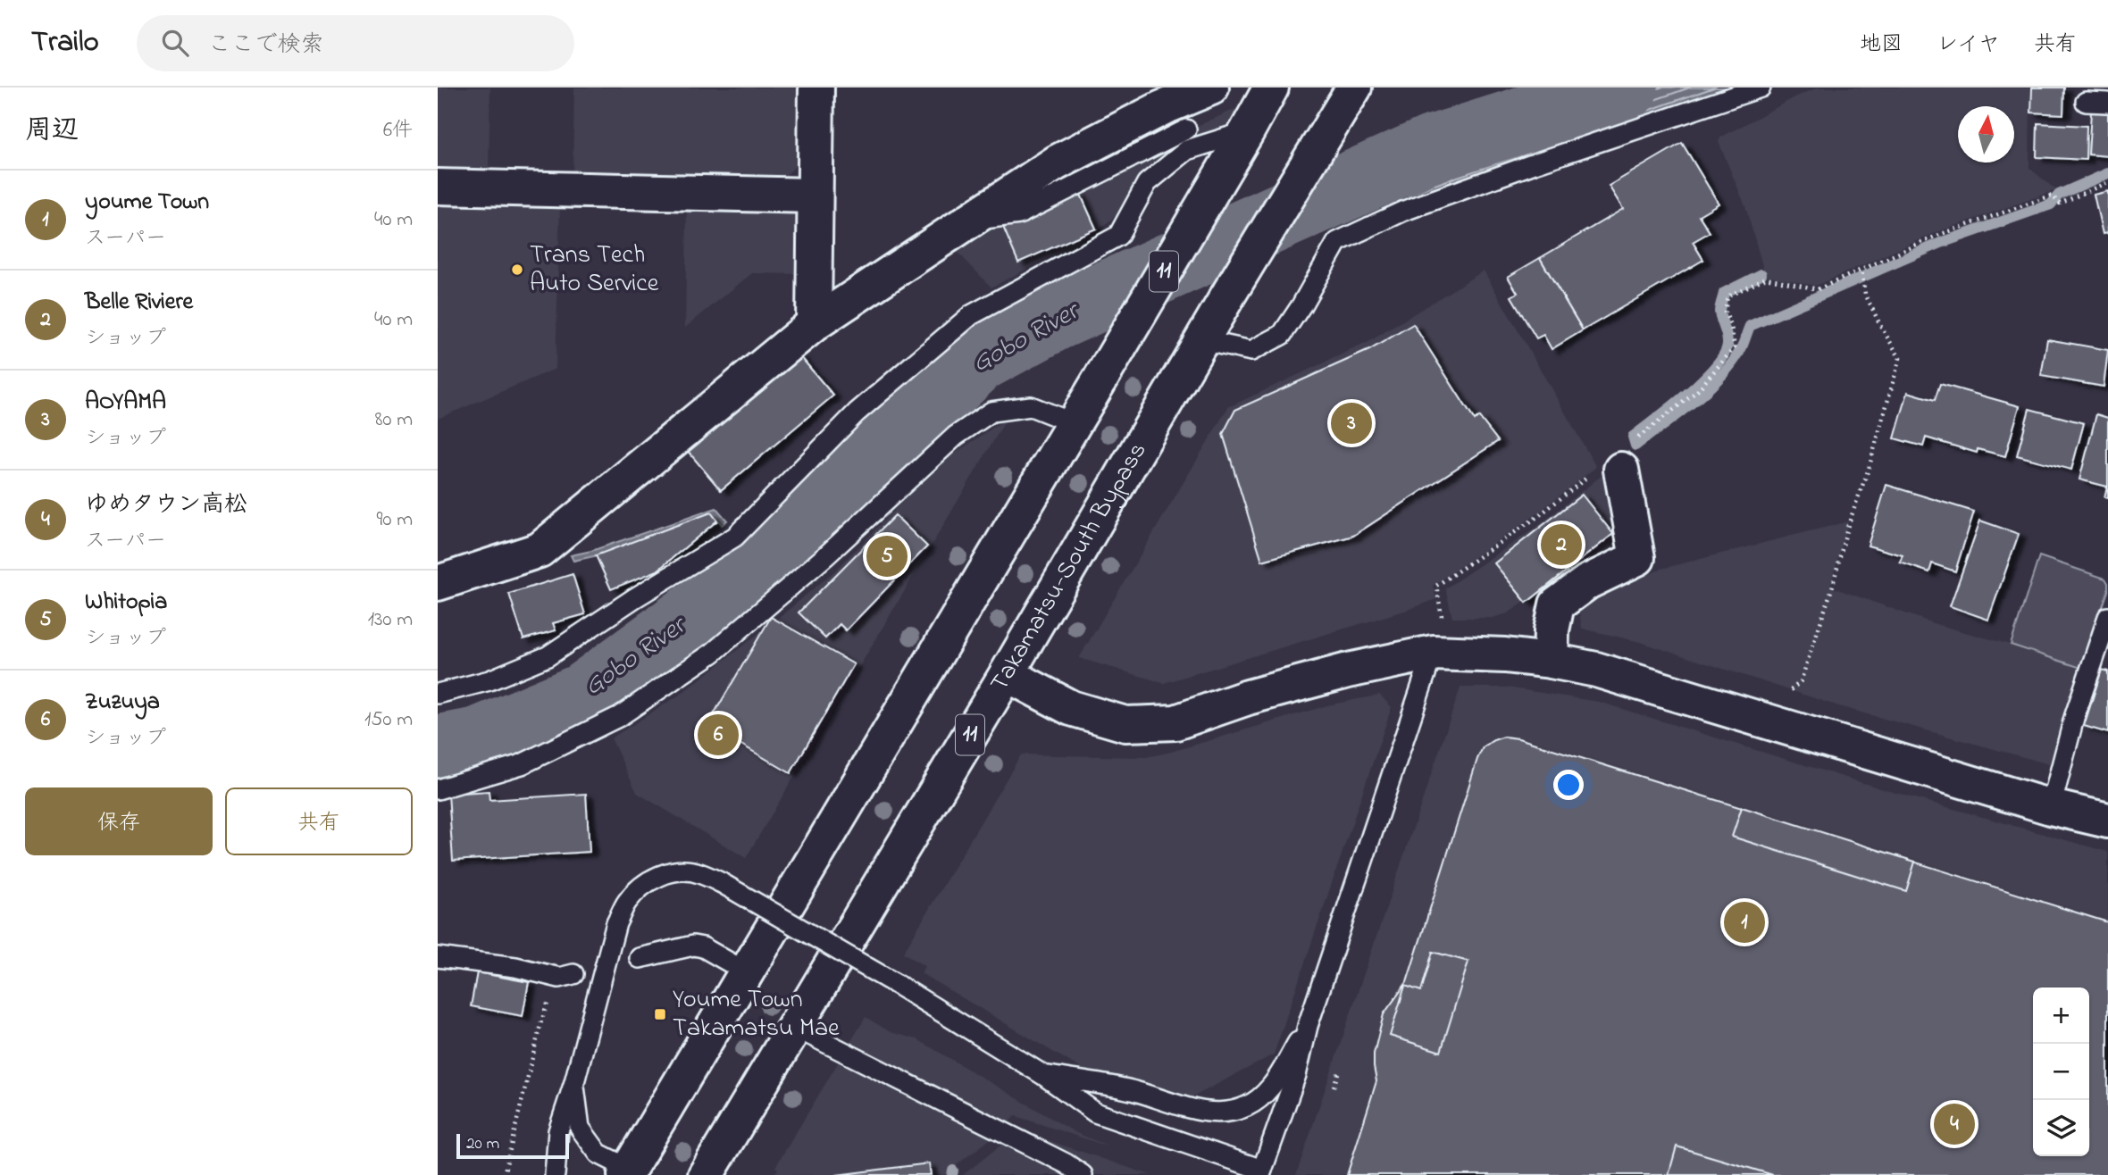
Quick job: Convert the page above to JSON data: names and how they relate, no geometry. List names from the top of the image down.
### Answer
{
  "streets": {
    "main road": ["11", "Takamatsu-South Bypass"]
  },
  "water": ["Gobo River"],
  "places": {
    "other": ["Trans Tech Auto Service"],
    "transit": ["Youme Town Takamatsu Mae"]
  },
  "scale_bar": "20 m",
  "north": "top",
  "page": {
    "header": "Trailo",
    "search": "ここで検索",
    "nav": ["地図", "レイヤ", "共有"],
    "heading": ["周辺", "6件"],
    "list": [
      {
        "mark": "1",
        "name": "youme Town",
        "note": "スーパー",
        "value": "40 m"
      },
      {
        "mark": "2",
        "name": "Belle Riviere",
        "note": "ショップ",
        "value": "40 m"
      },
      {
        "mark": "3",
        "name": "AOYAMA",
        "note": "ショップ",
        "value": "80 m"
      },
      {
        "mark": "4",
        "name": "ゆめタウン高松",
        "note": "スーパー",
        "value": "90 m"
      },
      {
        "mark": "5",
        "name": "Whitopia",
        "note": "ショップ",
        "value": "130 m"
      },
      {
        "mark": "6",
        "name": "Zuzuya",
        "note": "ショップ",
        "value": "150 m"
      }
    ],
    "pins": [
      "3",
      "2",
      "5",
      "6",
      "1",
      "4"
    ],
    "buttons": ["保存", "共有"],
    "map_buttons": ["+", "−"],
    "scale": "20 m"
  }
}
